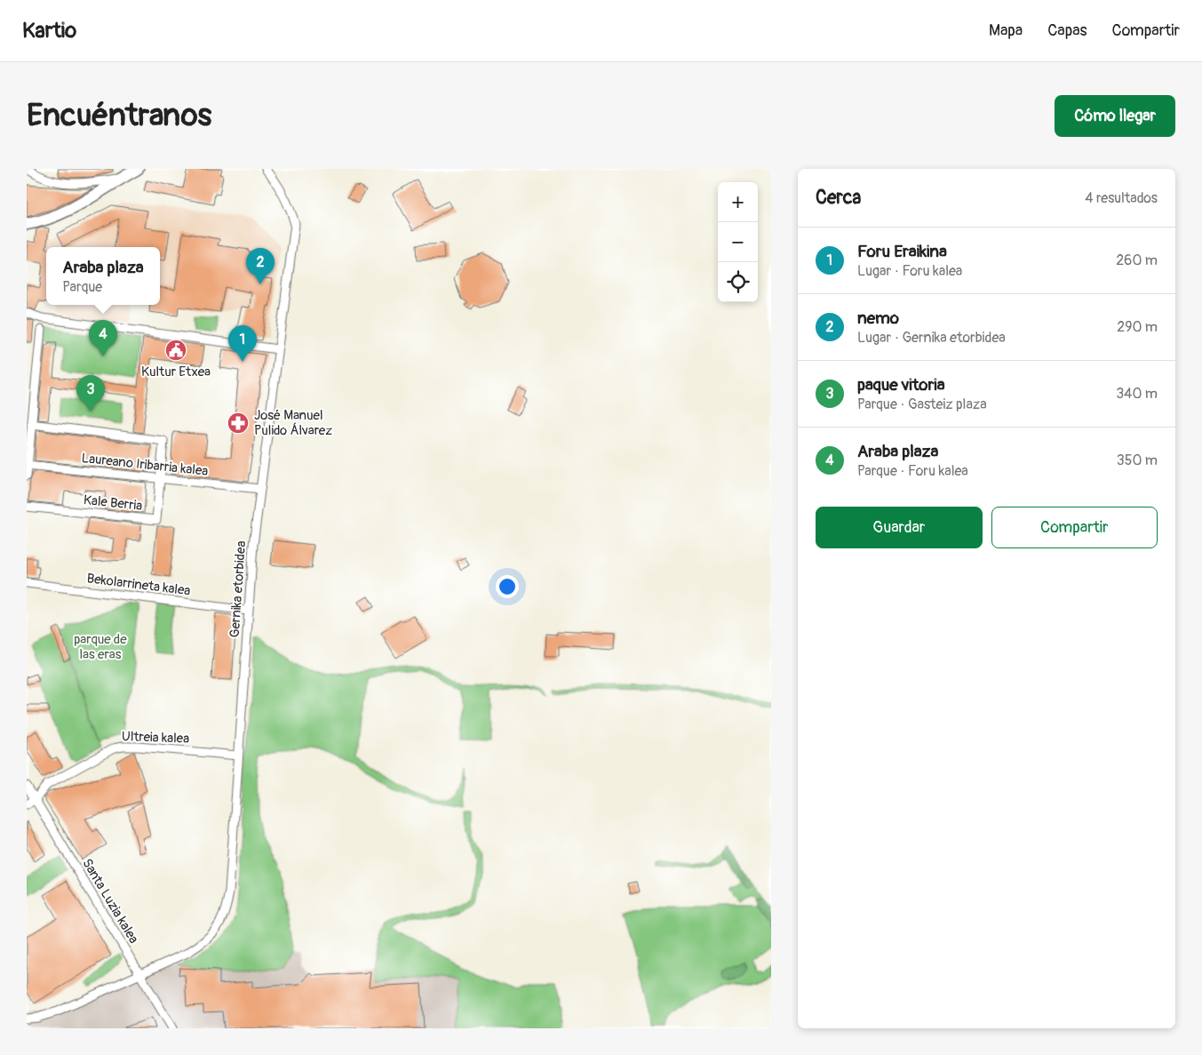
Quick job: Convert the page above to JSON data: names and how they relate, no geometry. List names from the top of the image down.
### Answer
{
  "streets": {
    "street": [
      "Laureano Iribarria kalea",
      "Kale Berria",
      "Bekolarrineta kalea",
      "Gernika etorbidea",
      "Ultreia kalea",
      "Santa Luzia kalea"
    ]
  },
  "crossings": [
    ["Laureano Iribarria kalea", "Kale Berria"],
    ["Laureano Iribarria kalea", "Gernika etorbidea"],
    ["Bekolarrineta kalea", "Gernika etorbidea"],
    ["Gernika etorbidea", "Ultreia kalea"],
    ["Gernika etorbidea", "Santa Luzia kalea"],
    ["Ultreia kalea", "Santa Luzia kalea"]
  ],
  "parks": ["parque de las eras"],
  "places": {
    "public building": ["Kultur Etxea"],
    "pharmacy": ["José Manuel Pulido Álvarez"]
  },
  "page": {
    "header": "Kartio",
    "nav": ["Mapa", "Capas", "Compartir"],
    "buttons": [
      "Cómo llegar",
      ["Guardar", "Compartir"]
    ],
    "title": "Encuéntranos",
    "heading": ["Cerca", "4 resultados"],
    "map_buttons": ["+", "−"],
    "list": [
      {
        "mark": "1",
        "name": "Foru Eraikina",
        "note": "Lugar · Foru kalea",
        "value": "260 m"
      },
      {
        "mark": "2",
        "name": "nemo",
        "note": "Lugar · Gernika etorbidea",
        "value": "290 m"
      },
      {
        "mark": "3",
        "name": "paque vitoria",
        "note": "Parque · Gasteiz plaza",
        "value": "340 m"
      },
      {
        "mark": "4",
        "name": "Araba plaza",
        "note": "Parque · Foru kalea",
        "value": "350 m"
      }
    ],
    "popup": ["Araba plaza", "Parque"],
    "pins": [
      "2",
      "4",
      "1",
      "3"
    ]
  }
}
